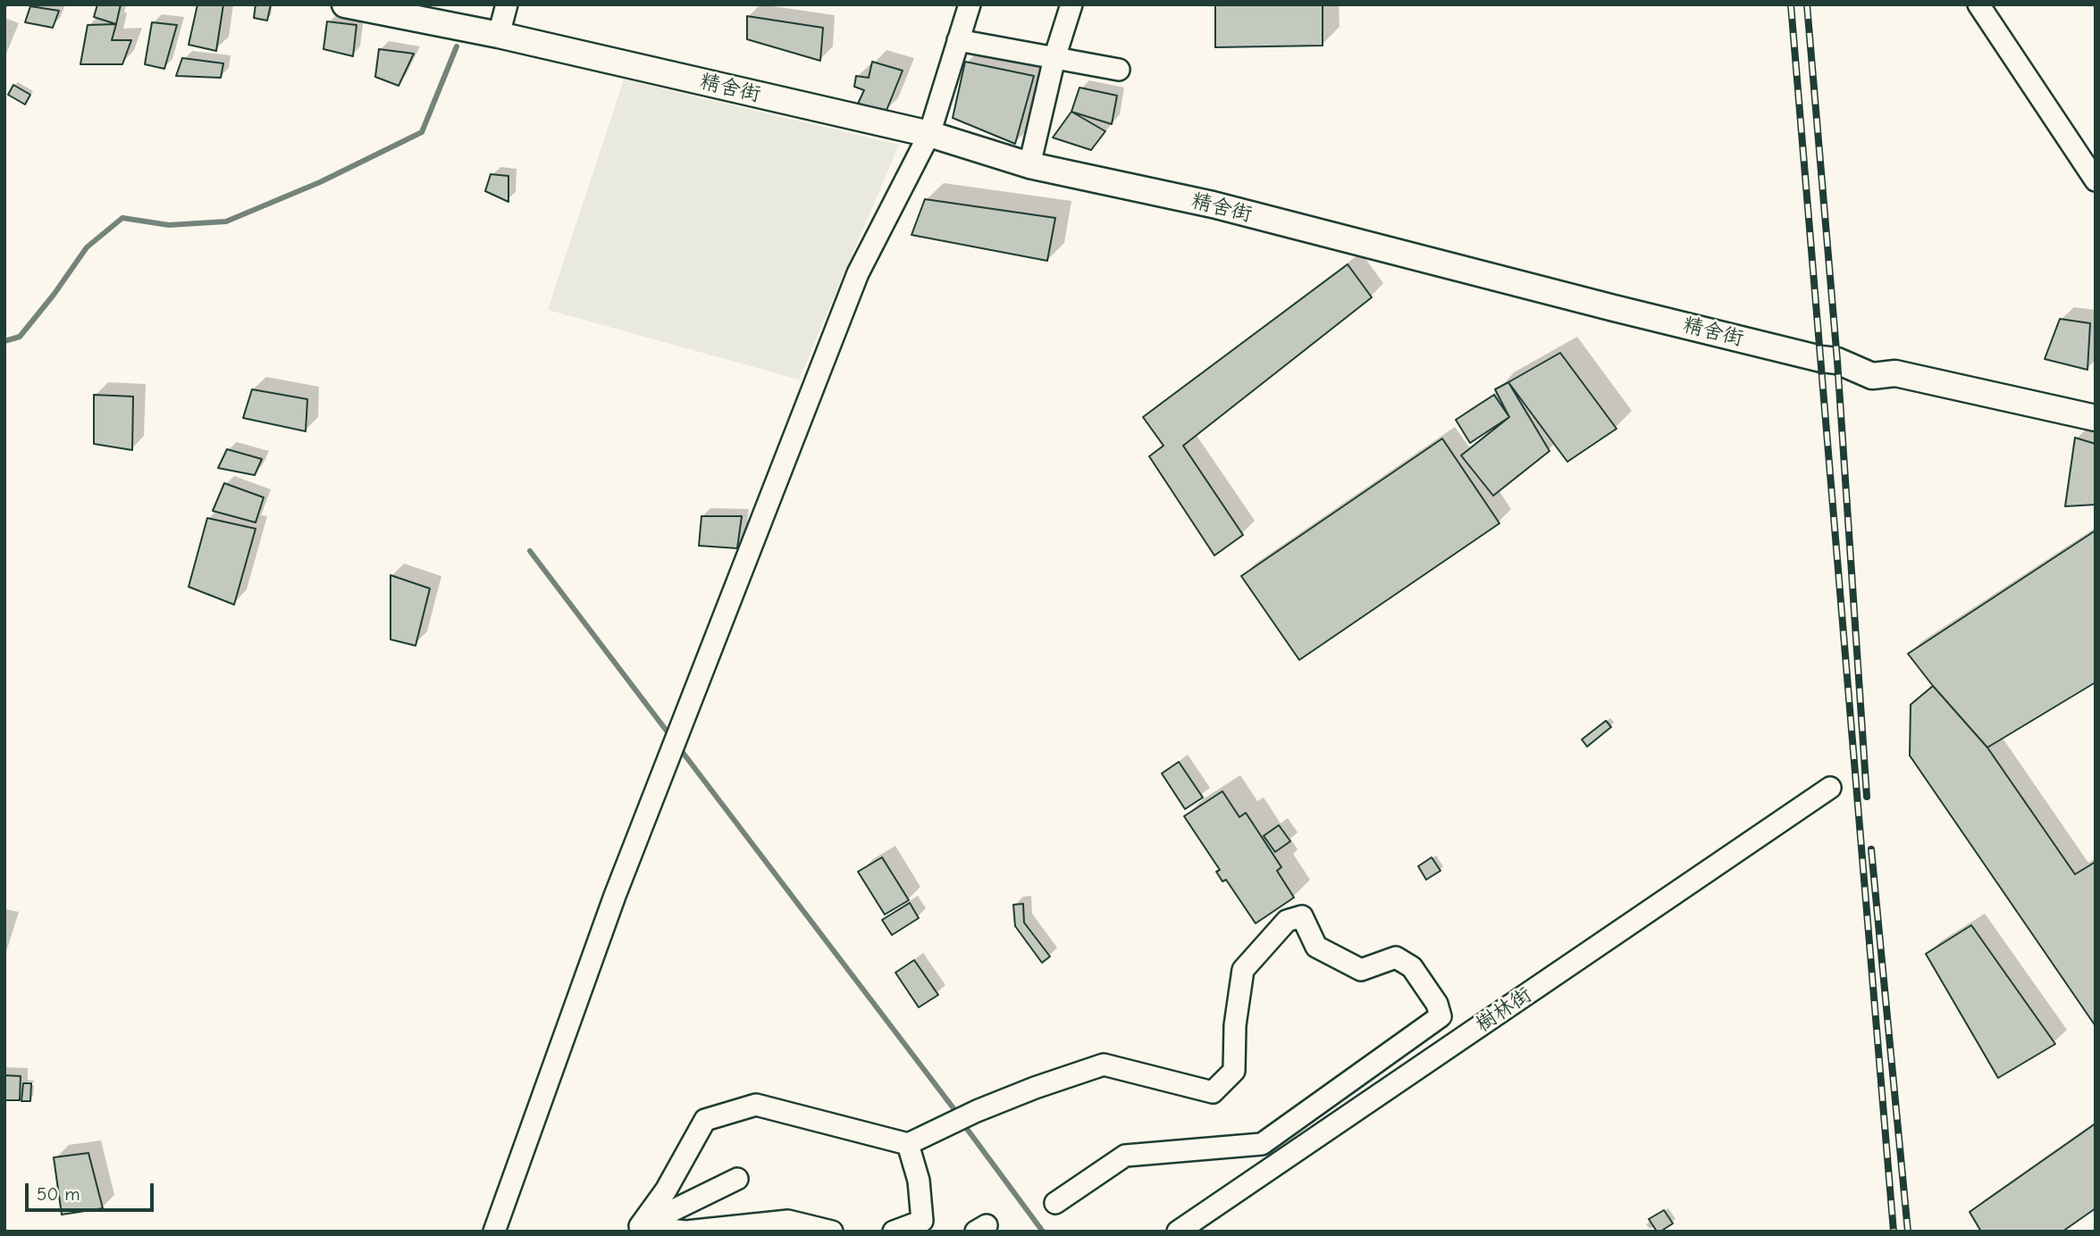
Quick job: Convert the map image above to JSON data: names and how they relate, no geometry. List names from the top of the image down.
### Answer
{
  "streets": {
    "street": ["精舍街", "樹林街"]
  },
  "scale_bar": "50 m"
}
